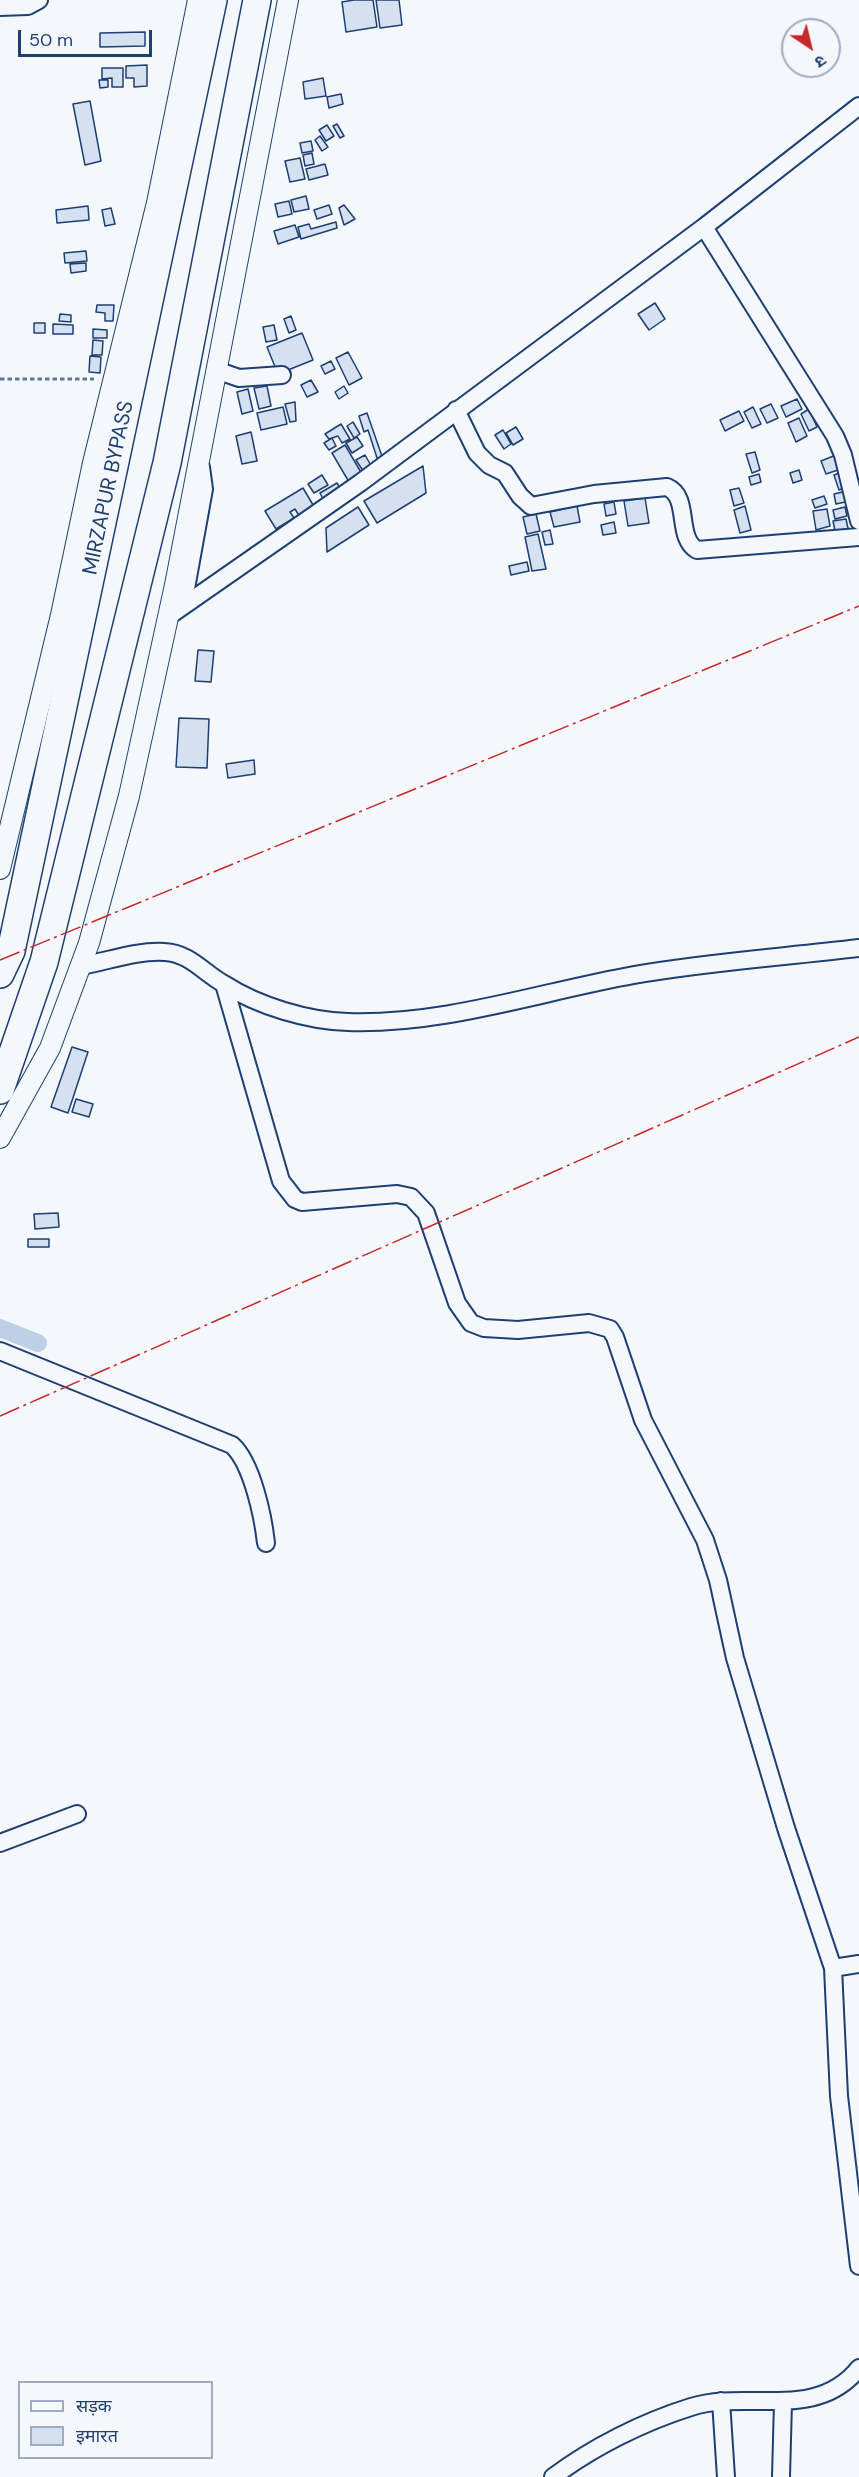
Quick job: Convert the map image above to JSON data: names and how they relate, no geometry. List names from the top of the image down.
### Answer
{
  "streets": {
    "highway": ["MIRZAPUR BYPASS"]
  },
  "legend": ["सड़क", "इमारत"],
  "scale_bar": "50 m",
  "north": "bottom right"
}
